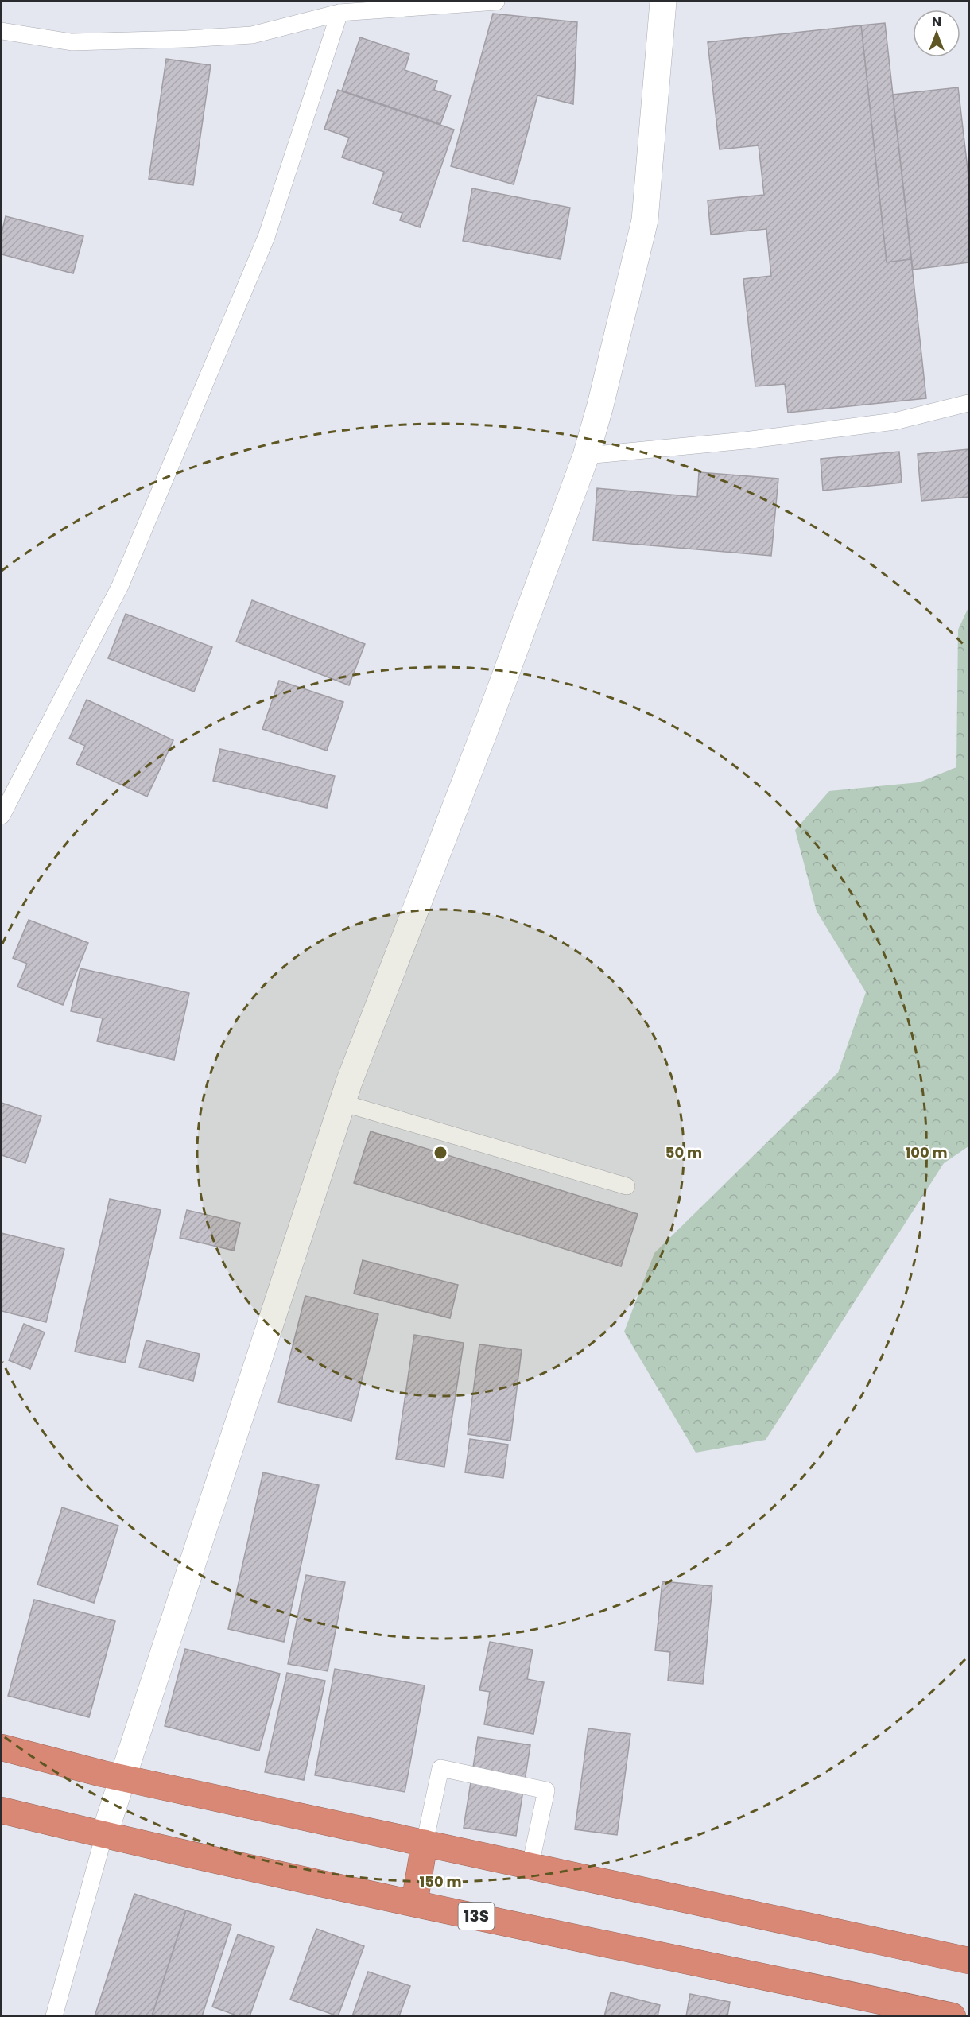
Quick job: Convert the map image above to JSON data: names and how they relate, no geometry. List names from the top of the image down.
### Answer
{
  "streets": {
    "highway": ["13S"]
  },
  "north": "top",
  "rings": ["50 m", "100 m", "150 m"]
}
